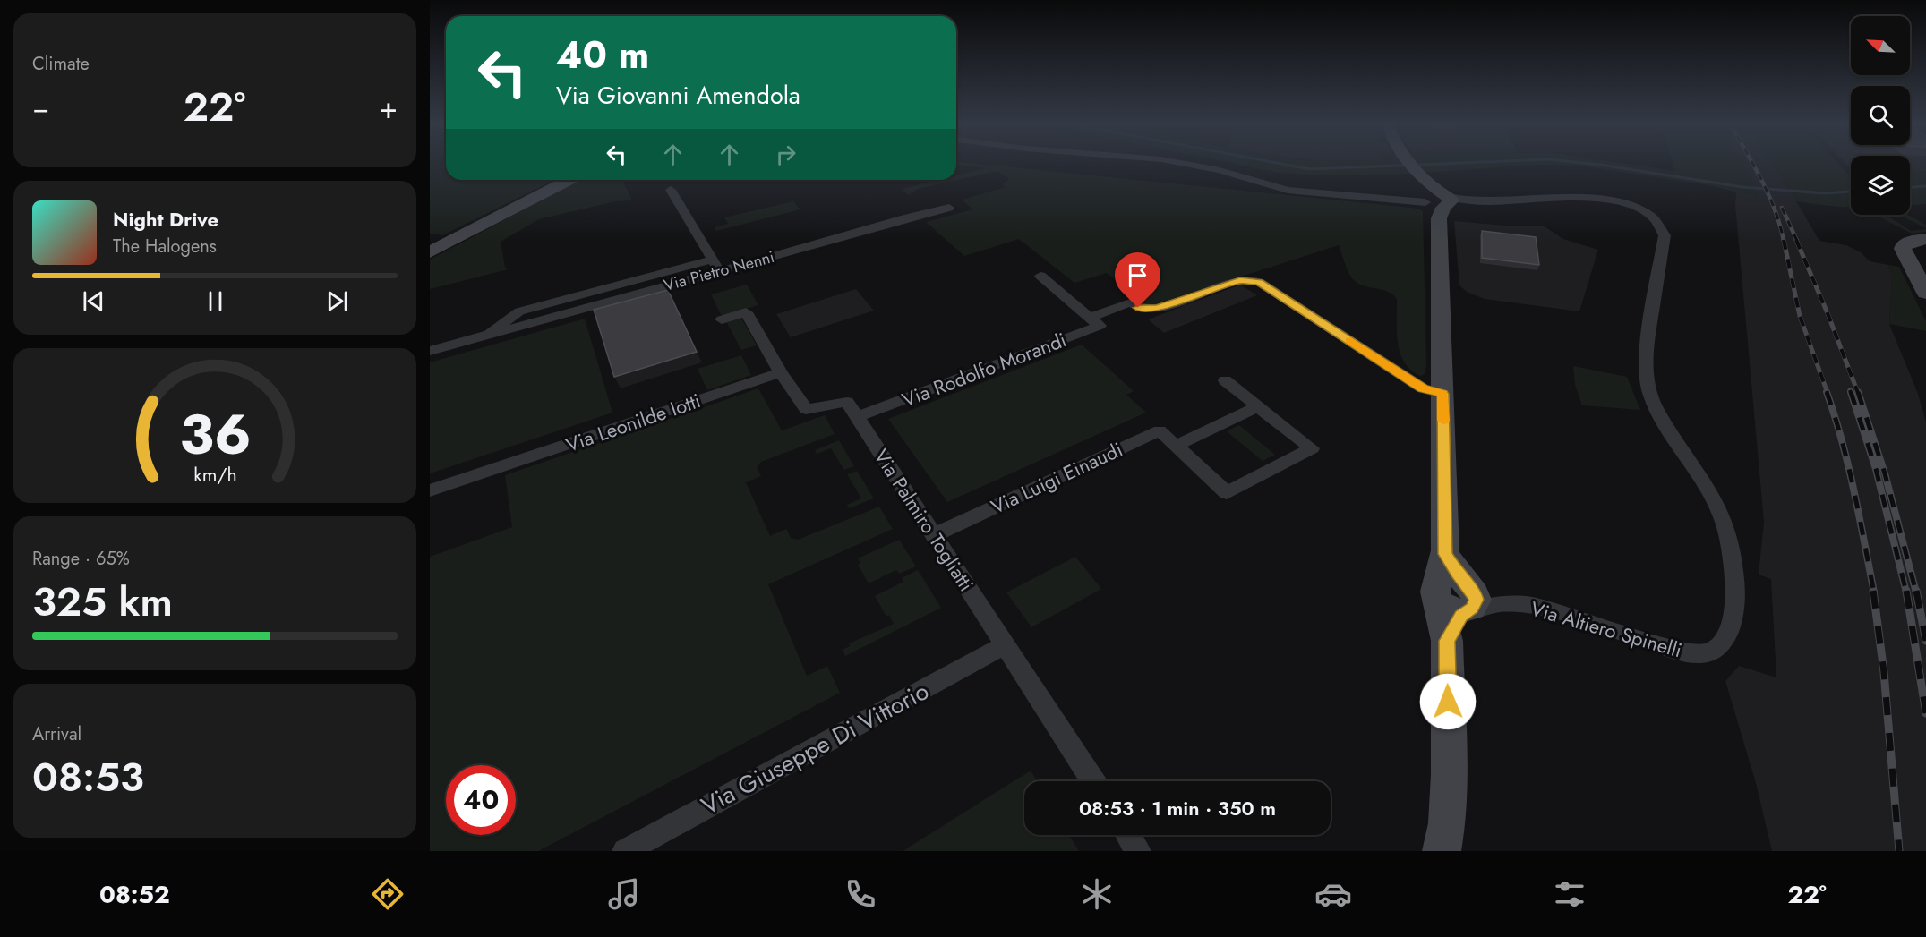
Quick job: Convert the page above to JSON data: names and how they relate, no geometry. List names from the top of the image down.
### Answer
{
  "streets": {
    "street": [
      "Via Pietro Nenni",
      "Via Rodolfo Morandi",
      "Via Leonilde Iotti",
      "Via Luigi Einaudi",
      "Via Palmiro Togliatti",
      "Via Altiero Spinelli",
      "Via Giuseppe Di Vittorio"
    ]
  },
  "crossings": [
    ["Via Rodolfo Morandi", "Via Palmiro Togliatti"],
    ["Via Leonilde Iotti", "Via Palmiro Togliatti"],
    ["Via Luigi Einaudi", "Via Palmiro Togliatti"],
    ["Via Palmiro Togliatti", "Via Giuseppe Di Vittorio"]
  ],
  "north": "top left",
  "page": {
    "tile": [
      "Climate",
      ["Range · 65%", "325 km"],
      ["Arrival", "08:53"]
    ],
    "turn": ["40 m", "Via Giovanni Amendola"],
    "heat": ["−", "22°", "+"],
    "song": ["Night Drive", "The Halogens"],
    "limit": "40",
    "trip": "08:53 · 1 min · 350 m",
    "tabs": ["08:52", "22°"],
    "gauge": ["36", "km/h"]
  }
}
